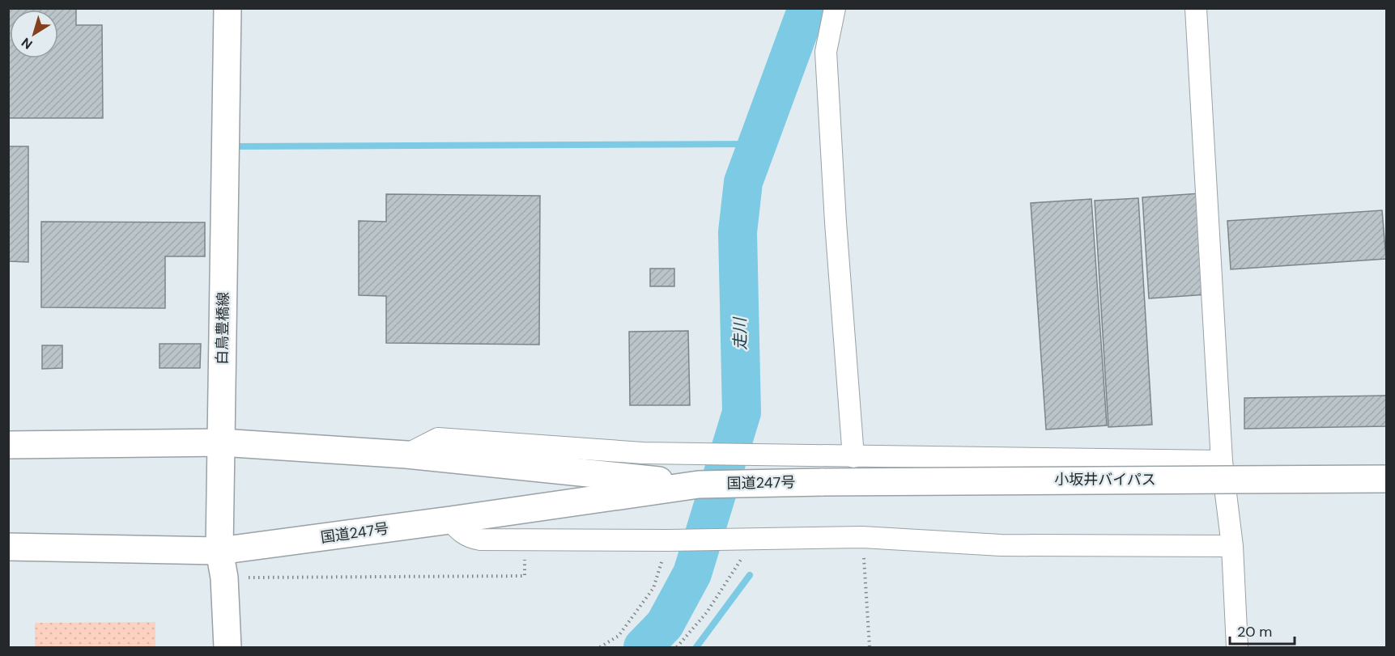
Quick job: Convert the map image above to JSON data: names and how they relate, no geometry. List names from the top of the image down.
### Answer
{
  "streets": {
    "main road": ["白鳥豊橋線", "小坂井バイパス", "国道247号"]
  },
  "crossings": [
    ["白鳥豊橋線", "国道247号"],
    ["小坂井バイパス", "国道247号"]
  ],
  "water": ["走川"],
  "scale_bar": "20 m",
  "north": "bottom left"
}
